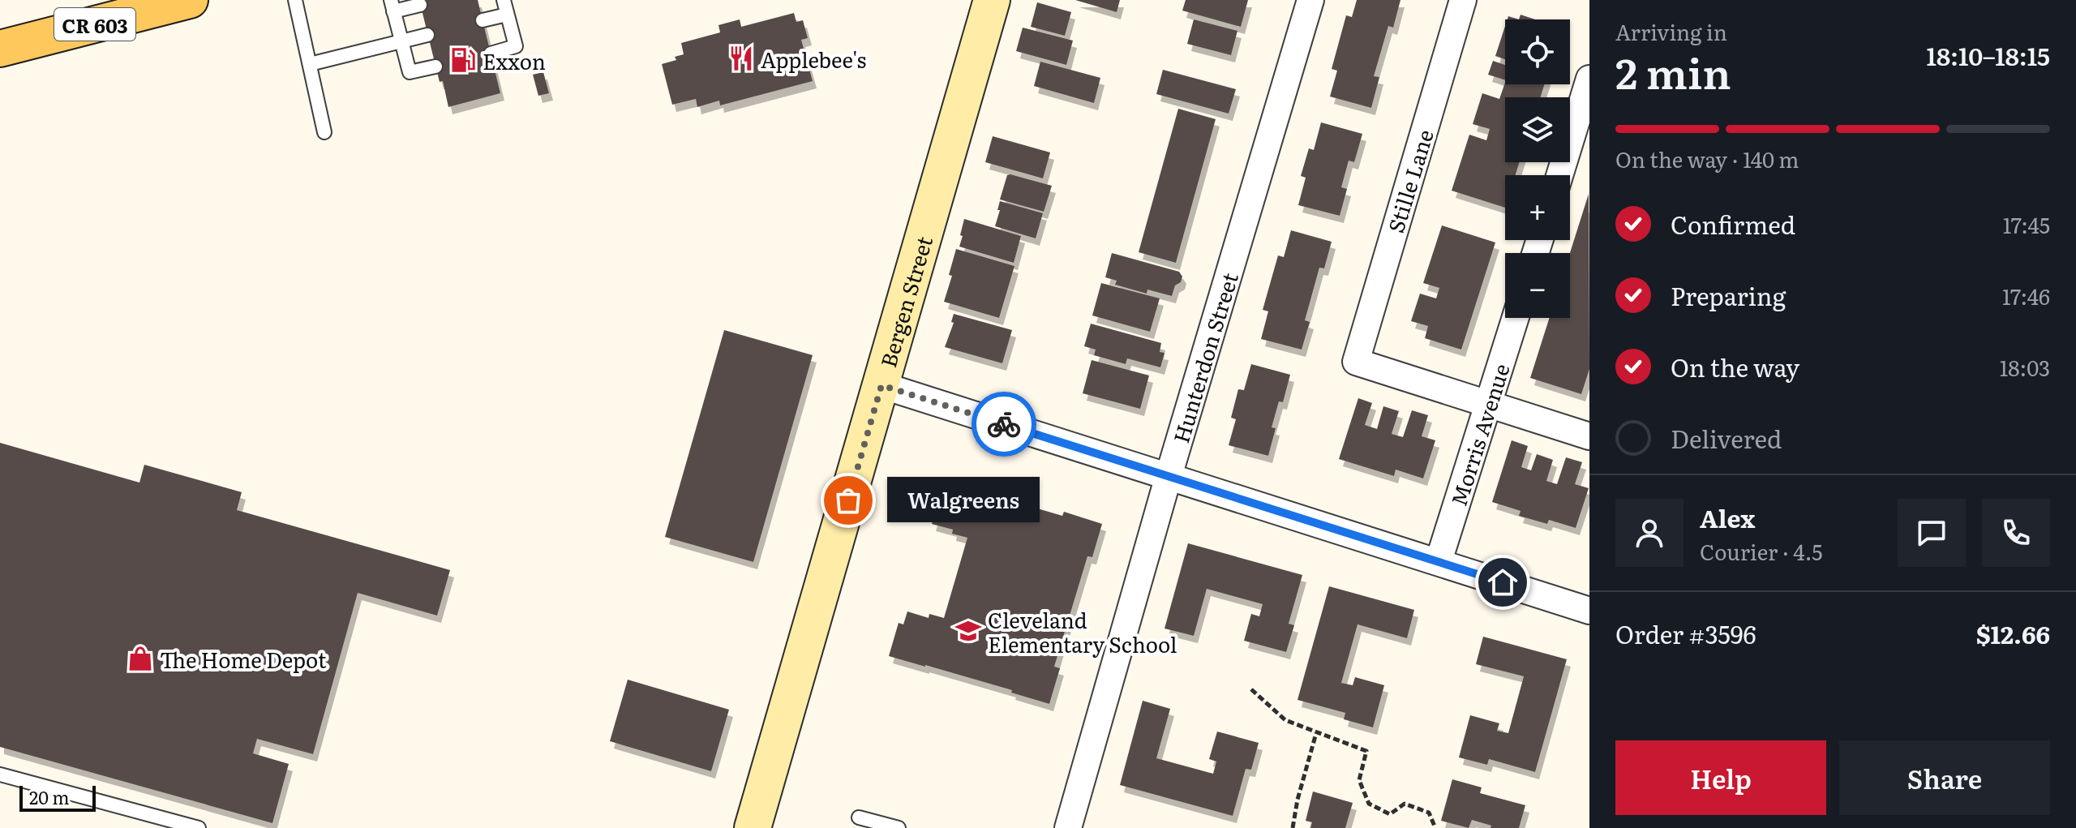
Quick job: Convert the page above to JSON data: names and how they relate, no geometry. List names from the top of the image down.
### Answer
{
  "streets": {
    "main road": ["CR 603", "Bergen Street"],
    "street": ["Stille Lane", "Hunterdon Street", "Morris Avenue"]
  },
  "crossings": [
    ["Stille Lane", "Morris Avenue"]
  ],
  "places": {
    "restaurant": ["Applebee's"],
    "fuel station": ["Exxon"],
    "other": ["Walgreens"],
    "school or university": ["Cleveland Elementary School"],
    "shop": ["The Home Depot"]
  },
  "scale_bar": "20 m",
  "page": {
    "heading": ["2 min", "Arriving in", "18:10–18:15"],
    "panel": [
      "Alex",
      "Courier · 4.5",
      "Order #3596",
      "$12.66"
    ],
    "map_buttons": ["+", "−"],
    "bar": "On the way · 140 m",
    "list": [
      ["Confirmed", "17:45"],
      ["Preparing", "17:46"],
      ["On the way", "18:03"],
      "Delivered"
    ],
    "bubble": "Walgreens",
    "buttons": ["Help", "Share"],
    "scale": "20 m"
  }
}
